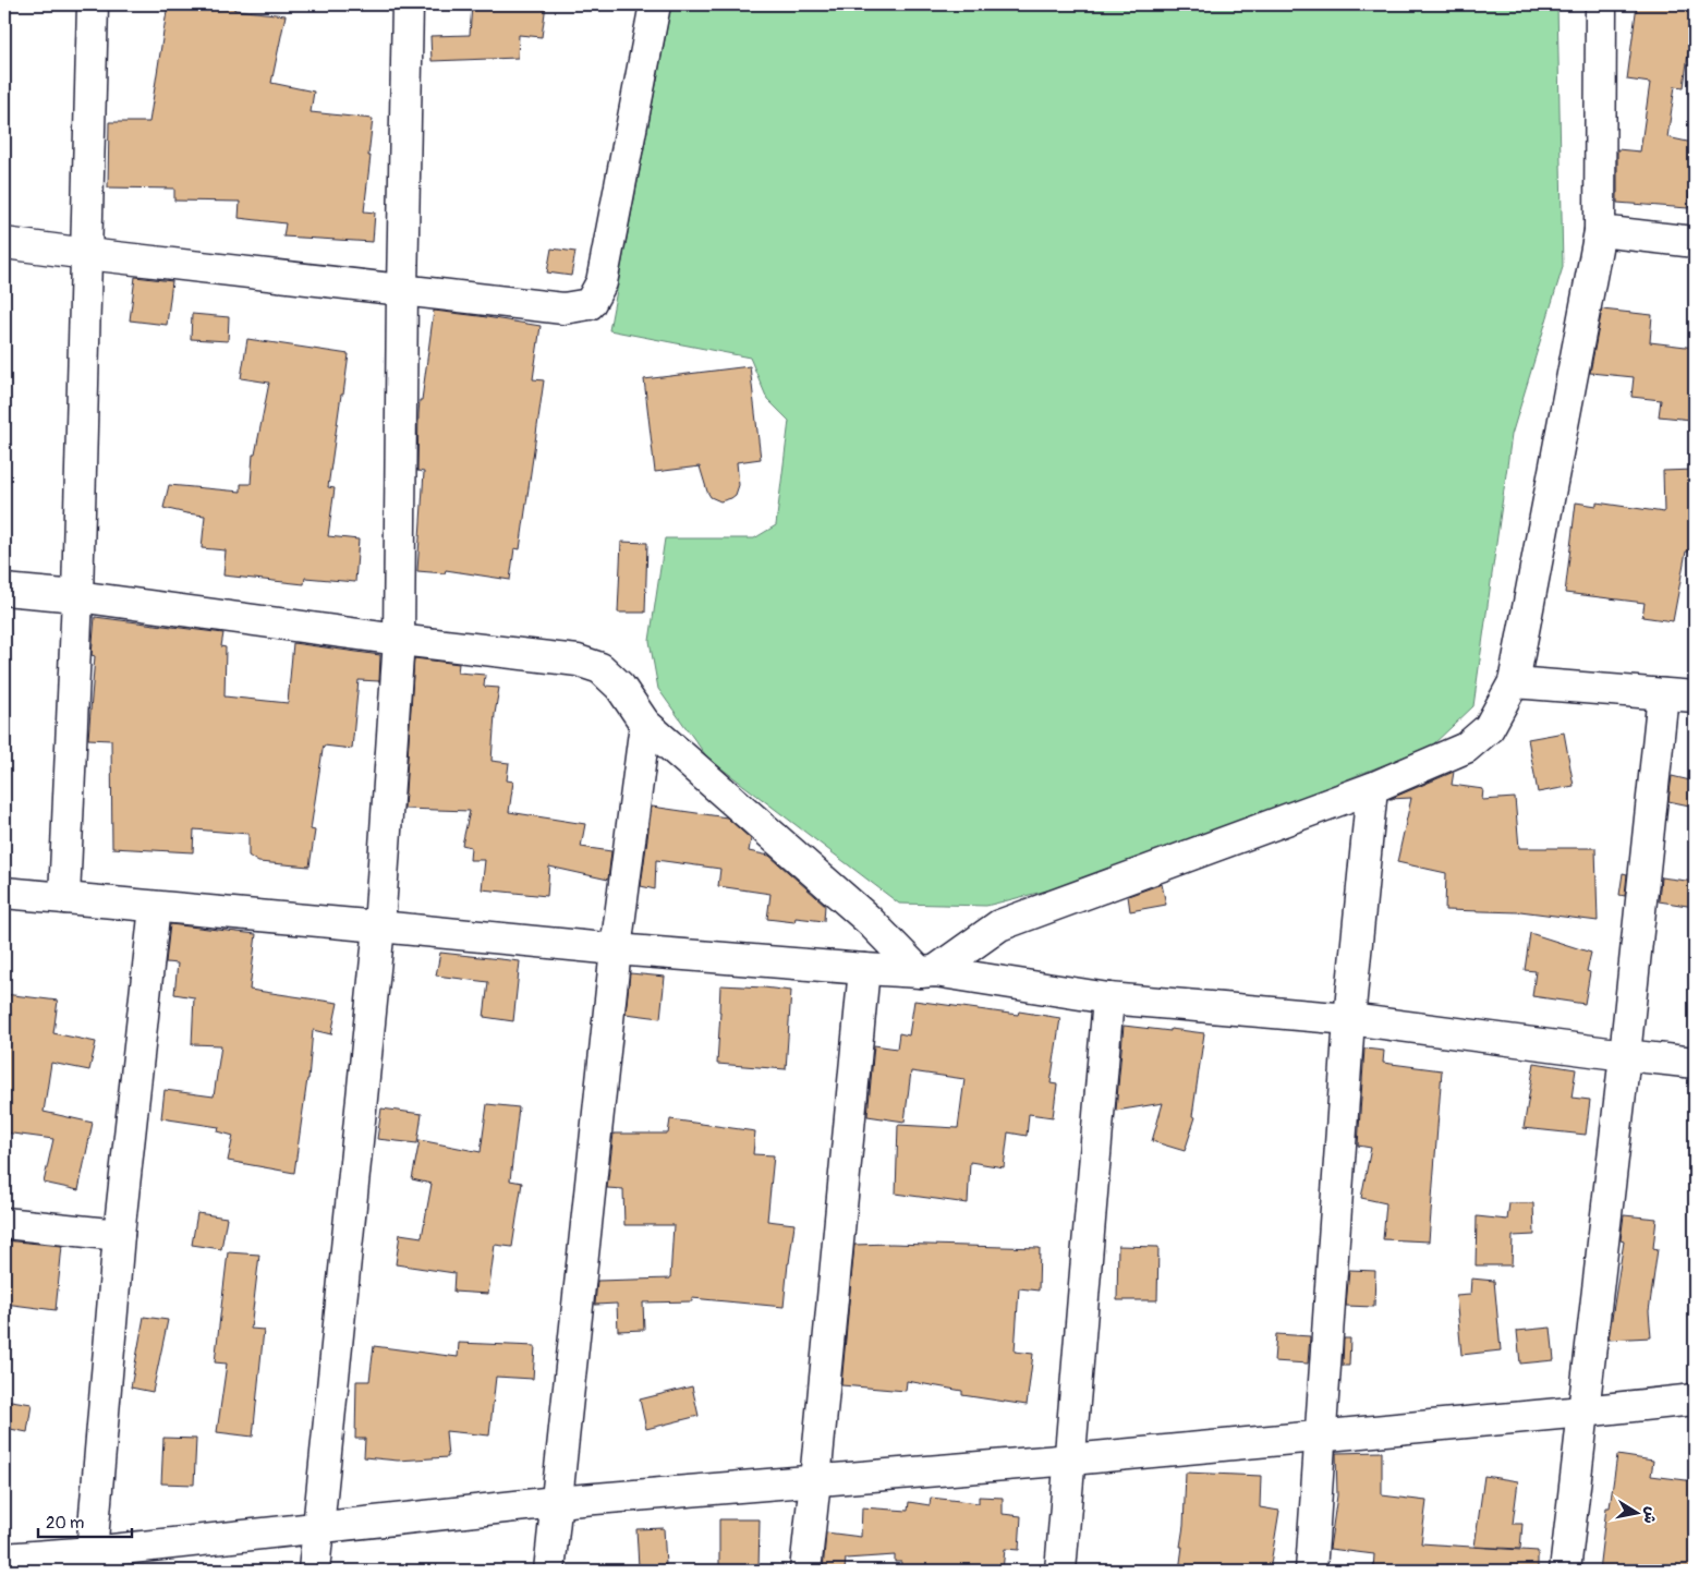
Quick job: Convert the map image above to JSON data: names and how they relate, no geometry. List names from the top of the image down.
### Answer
{
  "scale_bar": "20 m",
  "north": "right"
}
